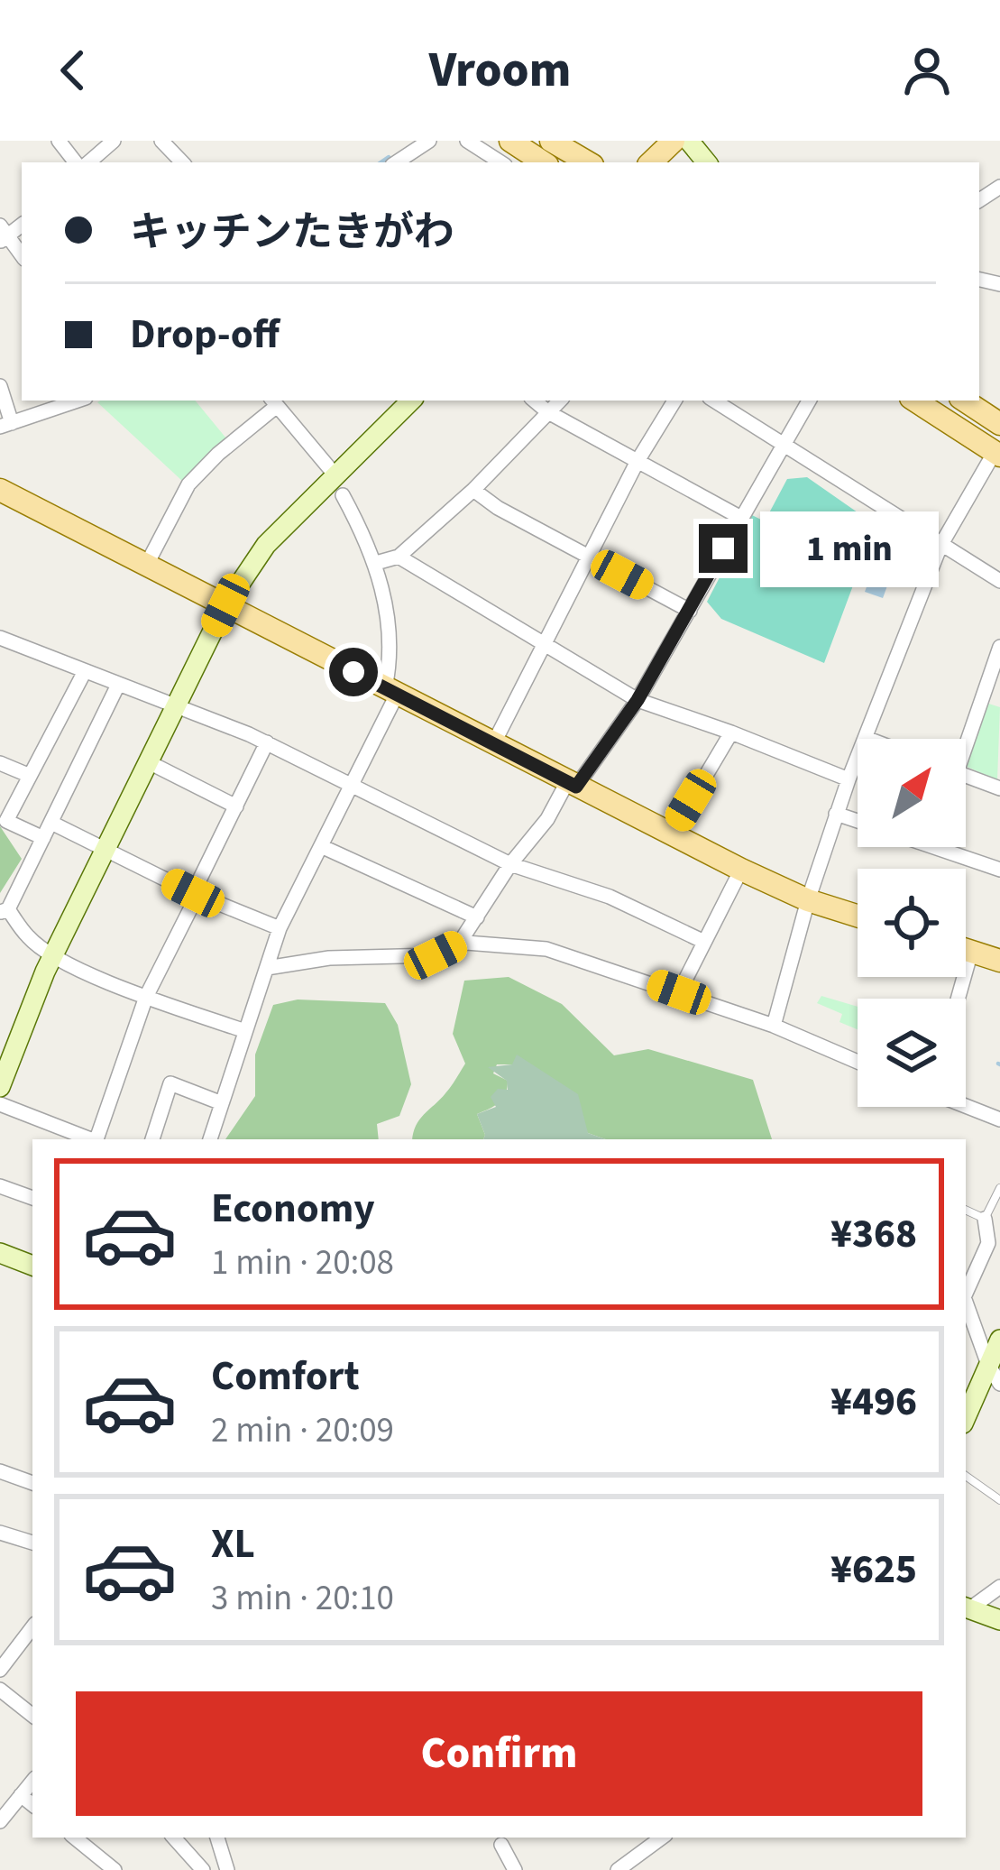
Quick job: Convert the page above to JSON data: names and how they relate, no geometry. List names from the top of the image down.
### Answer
{
  "north": "top right",
  "page": {
    "header": "Vroom",
    "banner": ["キッチンたきがわ", "Drop-off"],
    "bubble": "1 min",
    "list": [
      {
        "name": "Economy",
        "note": "1 min · 20:08",
        "value": "¥368"
      },
      {
        "name": "Comfort",
        "note": "2 min · 20:09",
        "value": "¥496"
      },
      {
        "name": "XL",
        "note": "3 min · 20:10",
        "value": "¥625"
      }
    ],
    "buttons": "Confirm"
  }
}
